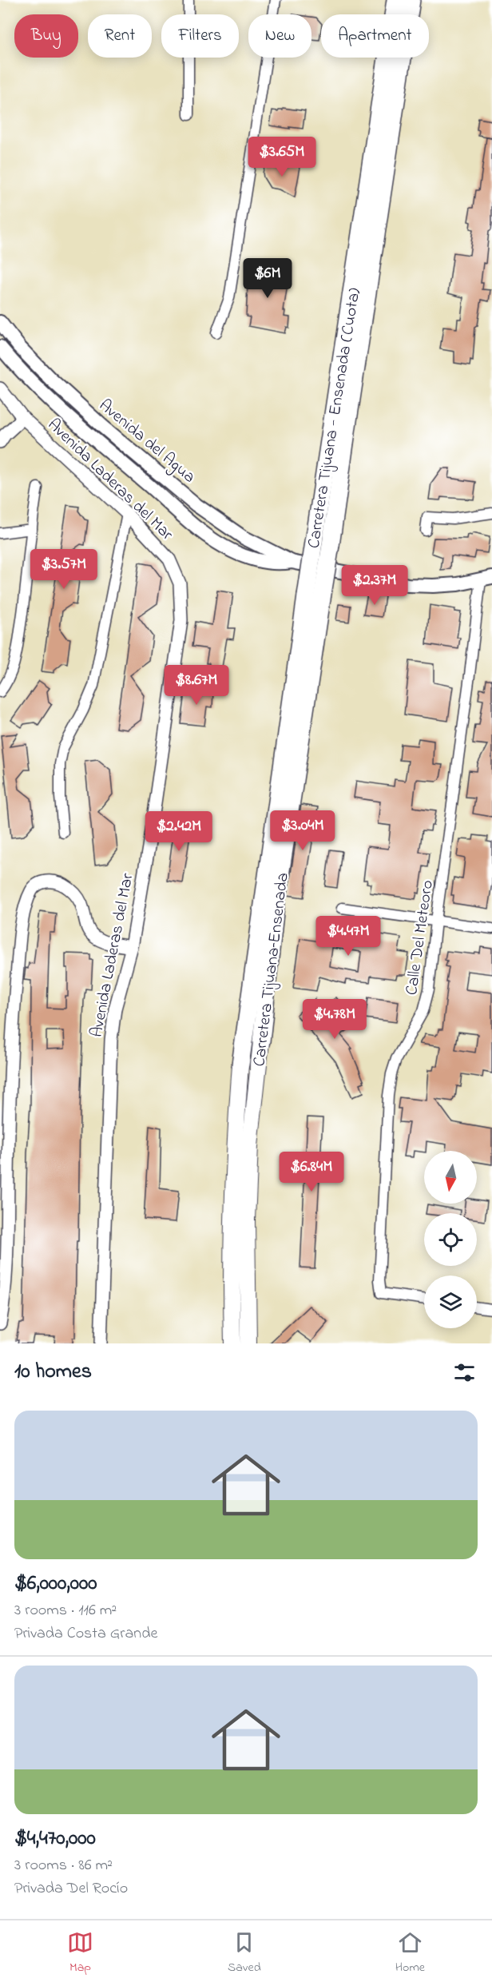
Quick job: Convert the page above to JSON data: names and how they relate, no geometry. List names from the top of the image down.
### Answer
{
  "streets": {
    "highway": ["Carretera Tijuana - Ensenada (Cuota)", "Carretera Tijuana–Ensenada"],
    "main road": ["Avenida del Agua"],
    "street": ["Avenida Laderas del Mar", "Calle Del Meteoro"]
  },
  "crossings": [
    ["Carretera Tijuana - Ensenada (Cuota)", "Carretera Tijuana–Ensenada"],
    ["Avenida del Agua", "Calle Del Meteoro"]
  ],
  "north": "bottom",
  "page": {
    "chip": [
      "Buy",
      "Rent",
      "Filters",
      "New",
      "Apartment"
    ],
    "price": [
      "$3.65M",
      "$6M",
      "$3.57M",
      "$2.37M",
      "$8.67M",
      "$3.04M",
      "$2.42M",
      "$4.47M",
      "$4.78M",
      "$6.84M"
    ],
    "heading": "10 homes",
    "list": [
      {
        "name": "$6,000,000",
        "note": "3 rooms · 116 m² · Privada Costa Grande"
      },
      {
        "name": "$4,470,000",
        "note": "3 rooms · 86 m² · Privada Del Rocío"
      }
    ],
    "tabs": ["Map", "Saved", "Home"]
  }
}
